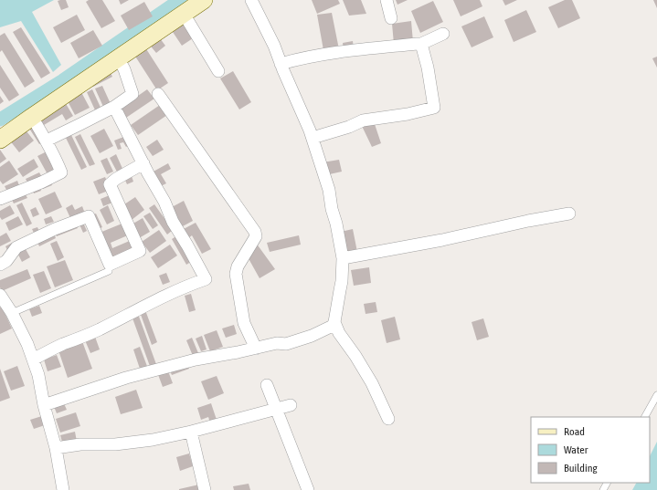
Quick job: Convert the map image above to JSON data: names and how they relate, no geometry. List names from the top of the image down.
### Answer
{
  "legend": ["Road", "Water", "Building"]
}
